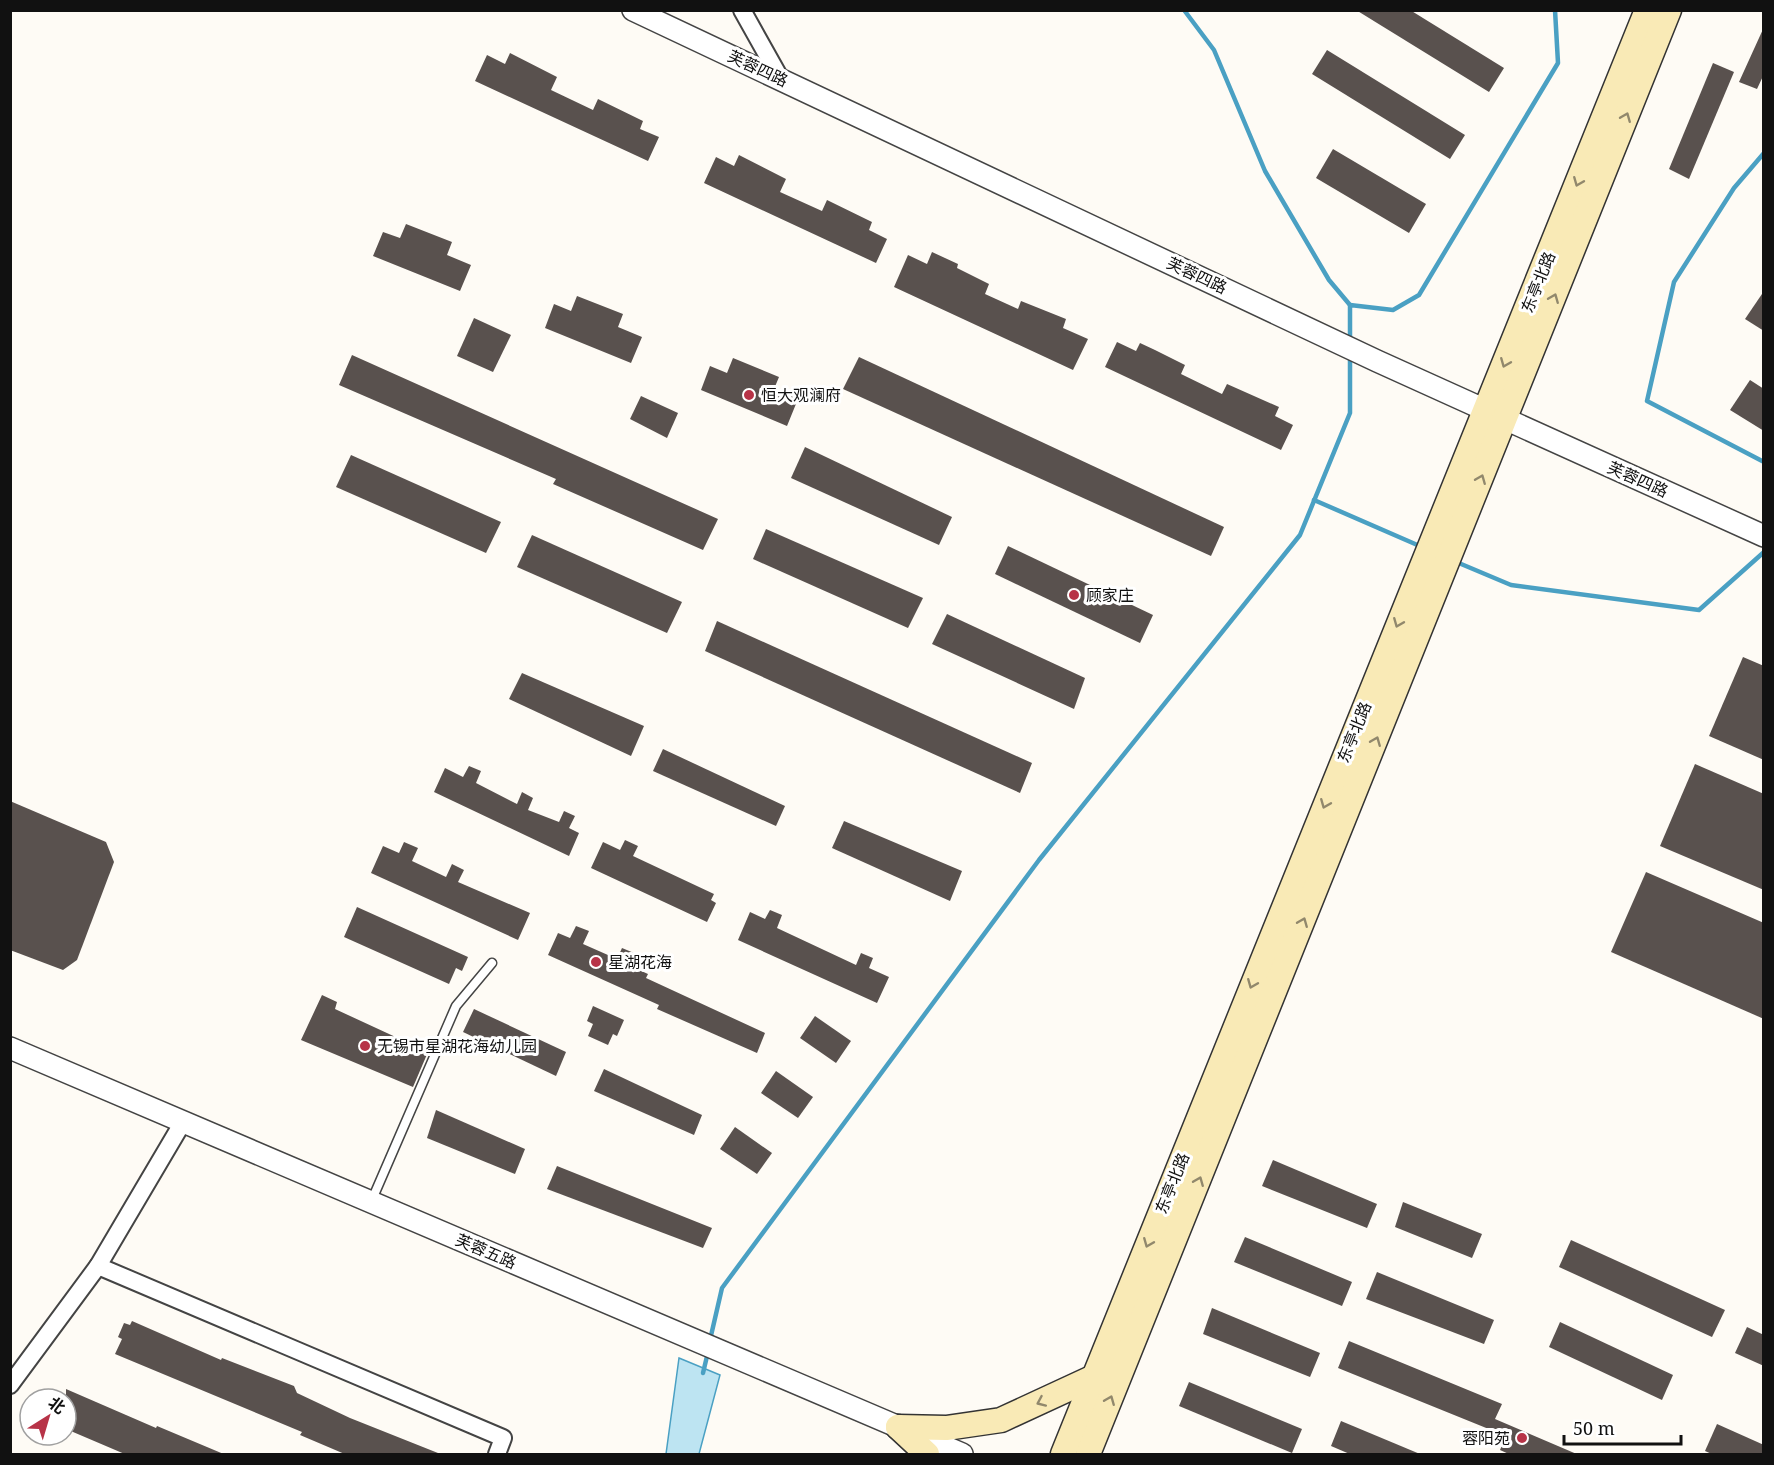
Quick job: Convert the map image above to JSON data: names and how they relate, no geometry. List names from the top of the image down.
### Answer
{
  "streets": {
    "main road": ["东亭北路"],
    "street": ["芙蓉四路", "芙蓉五路"]
  },
  "crossings": [
    ["芙蓉四路", "东亭北路"]
  ],
  "places": [
    "恒大观澜府",
    "顾家庄",
    "星湖花海",
    "无锡市星湖花海幼儿园",
    "蓉阳苑"
  ],
  "scale_bar": "50 m",
  "north": "top right"
}
